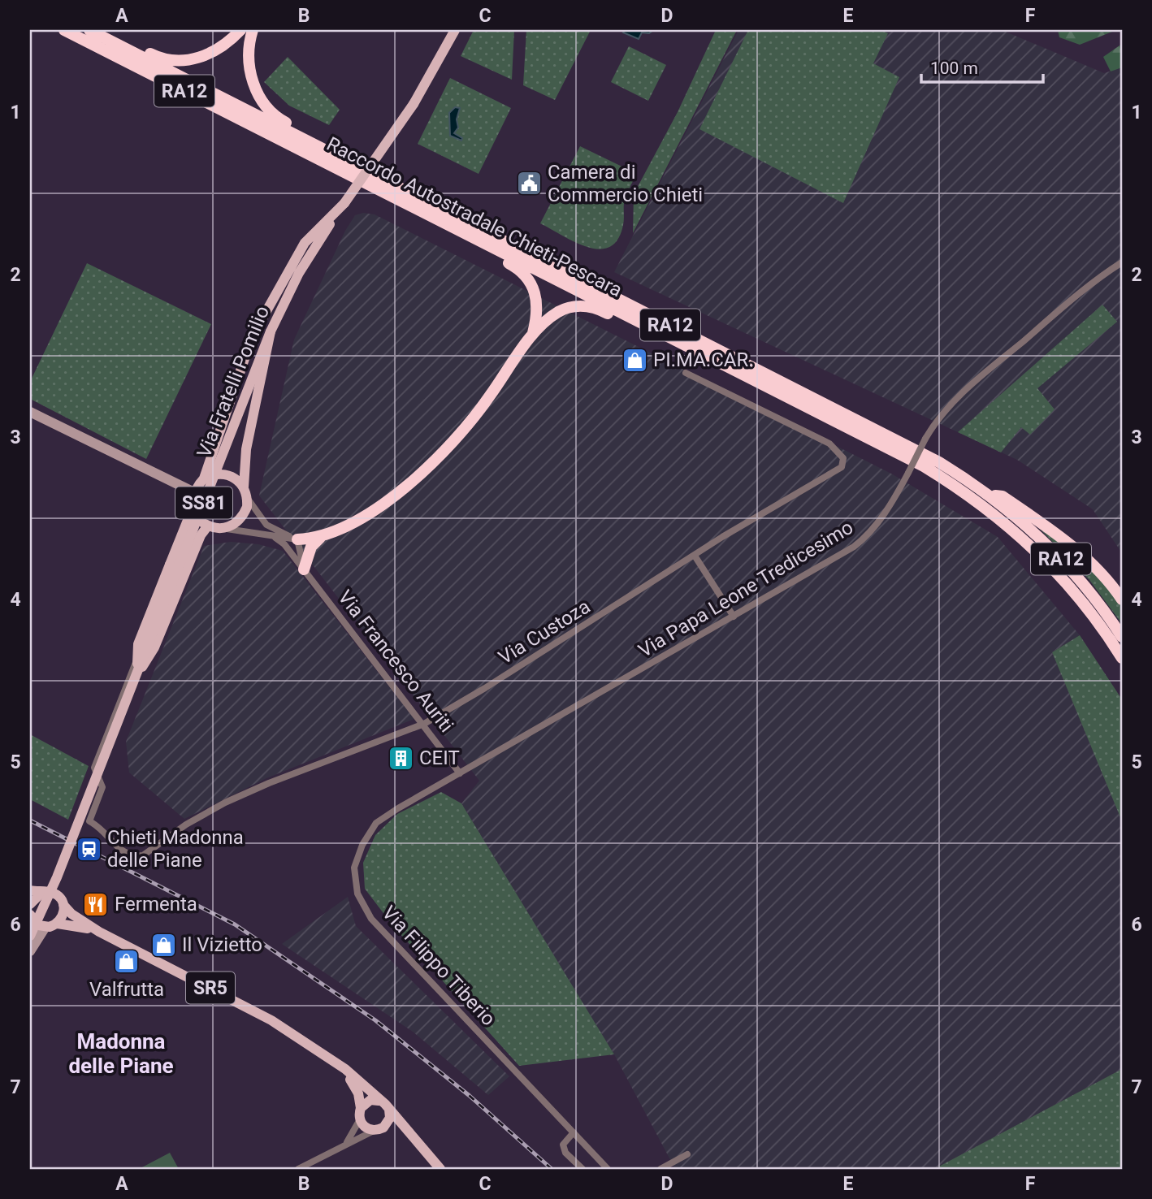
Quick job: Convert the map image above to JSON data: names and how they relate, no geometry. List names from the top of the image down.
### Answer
{
  "streets": {
    "highway": ["RA12", "Raccordo Autostradale Chieti-Pescara"],
    "main road": ["Via Fratelli Pomilio", "SS81", "SR5"],
    "street": [
      "Via Papa Leone Tredicesimo",
      "Via Custoza",
      "Via Francesco Auriti",
      "Via Filippo Tiberio"
    ]
  },
  "crossings": [
    ["Via Fratelli Pomilio", "SR5"],
    ["Via Papa Leone Tredicesimo", "Via Francesco Auriti"],
    ["Via Papa Leone Tredicesimo", "Via Filippo Tiberio"],
    ["Via Custoza", "Via Francesco Auriti"],
    ["Via Francesco Auriti", "Via Filippo Tiberio"]
  ],
  "districts": ["Madonna delle Piane"],
  "places": {
    "public building": ["Camera di Commercio Chieti"],
    "shop": ["PI.MA.CAR.", "Il Vizietto", "Valfrutta"],
    "building": ["CEIT"],
    "station": ["Chieti Madonna delle Piane"],
    "restaurant": ["Fermenta"]
  },
  "scale_bar": "100 m",
  "grid": {
    "columns": [
      "A",
      "B",
      "C",
      "D",
      "E",
      "F"
    ],
    "rows": [
      "1",
      "2",
      "3",
      "4",
      "5",
      "6",
      "7"
    ]
  }
}
